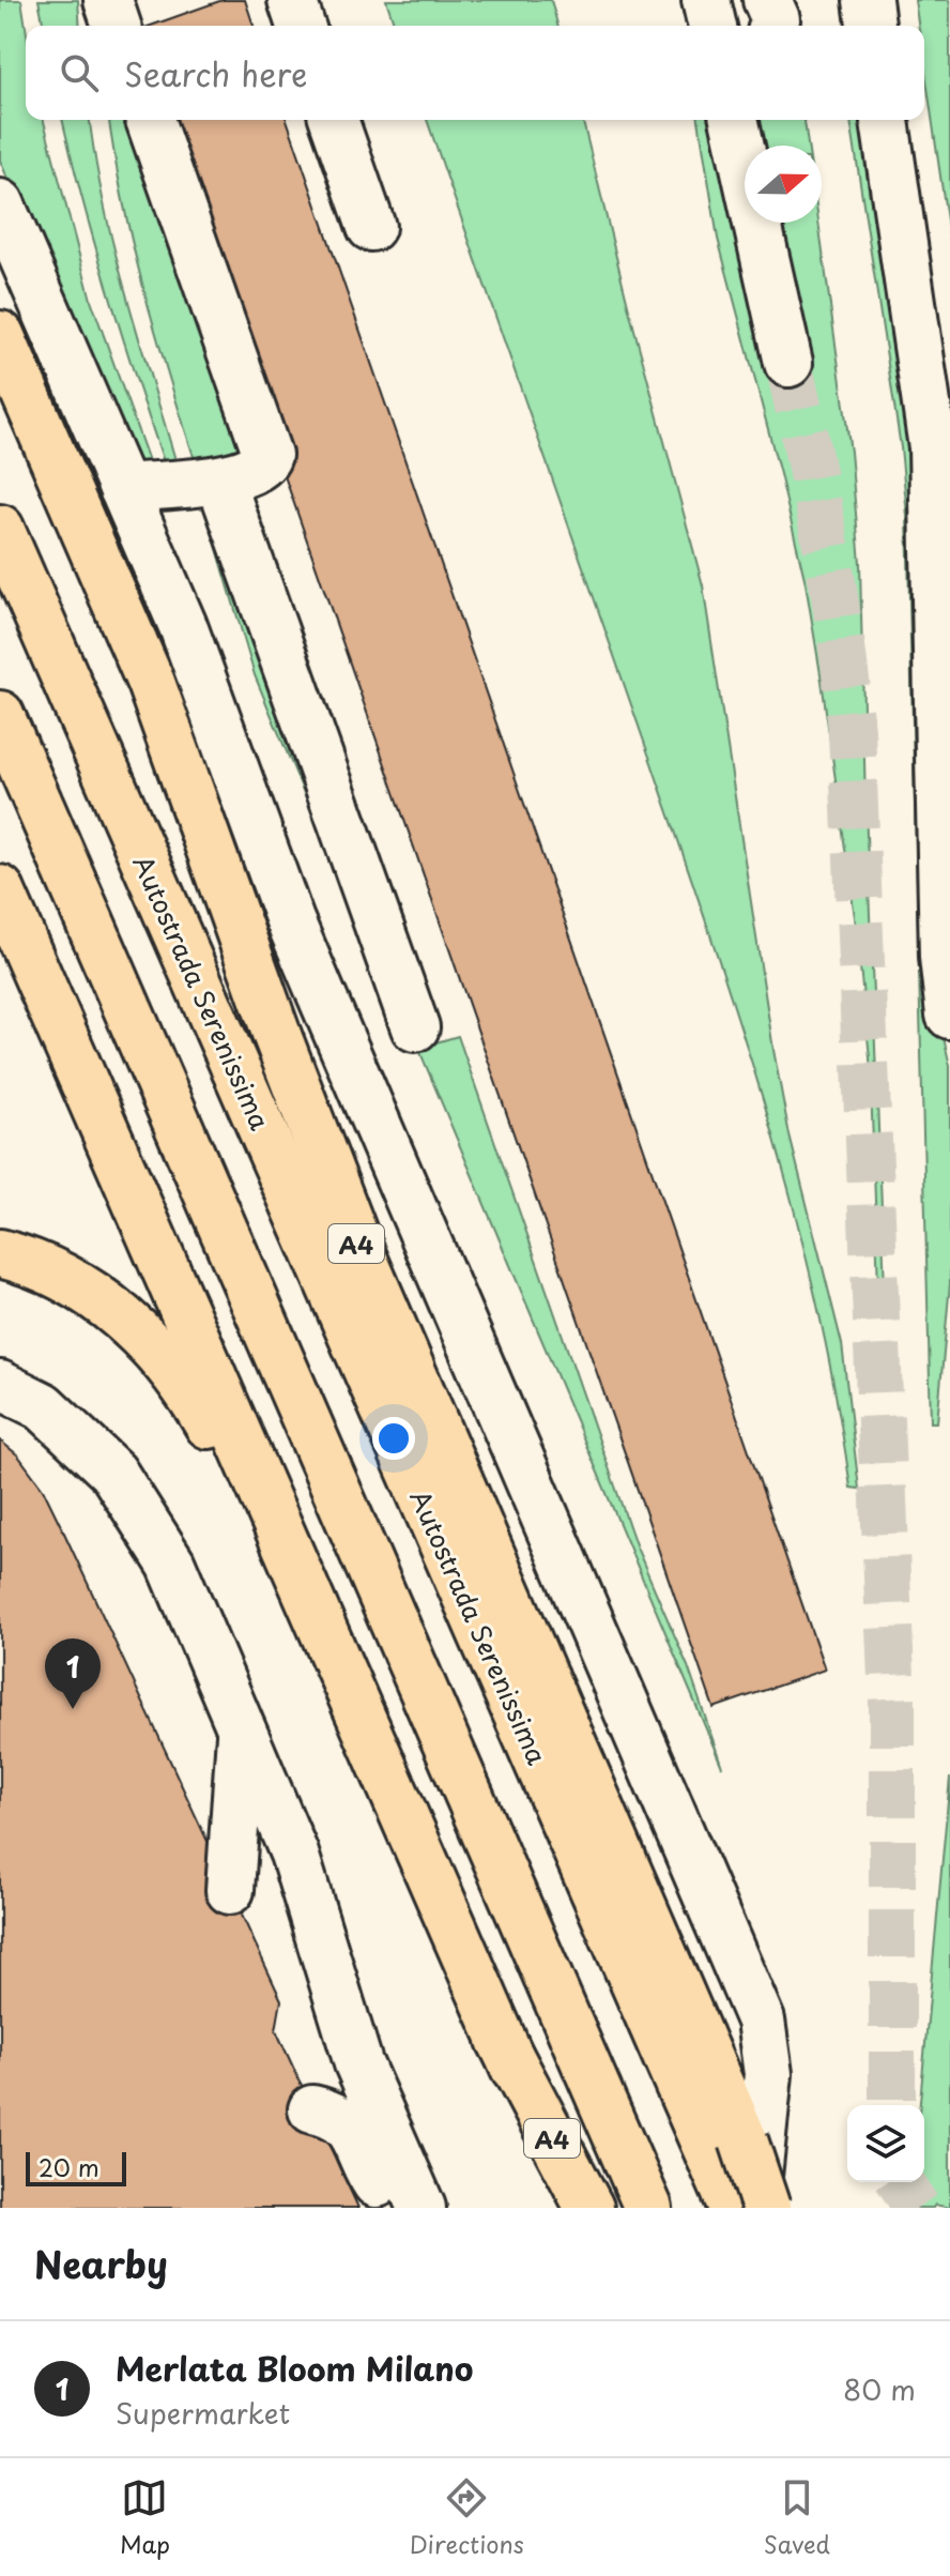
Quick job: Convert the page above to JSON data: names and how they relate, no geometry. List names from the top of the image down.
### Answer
{
  "streets": {
    "highway": ["Autostrada Serenissima", "A4"]
  },
  "scale_bar": "20 m",
  "north": "right",
  "page": {
    "search": "Search here",
    "pins": "1",
    "scale": "20 m",
    "heading": "Nearby",
    "list": [
      {
        "mark": "1",
        "name": "Merlata Bloom Milano",
        "note": "Supermarket",
        "value": "80 m"
      }
    ],
    "nav": ["Map", "Directions", "Saved"]
  }
}
